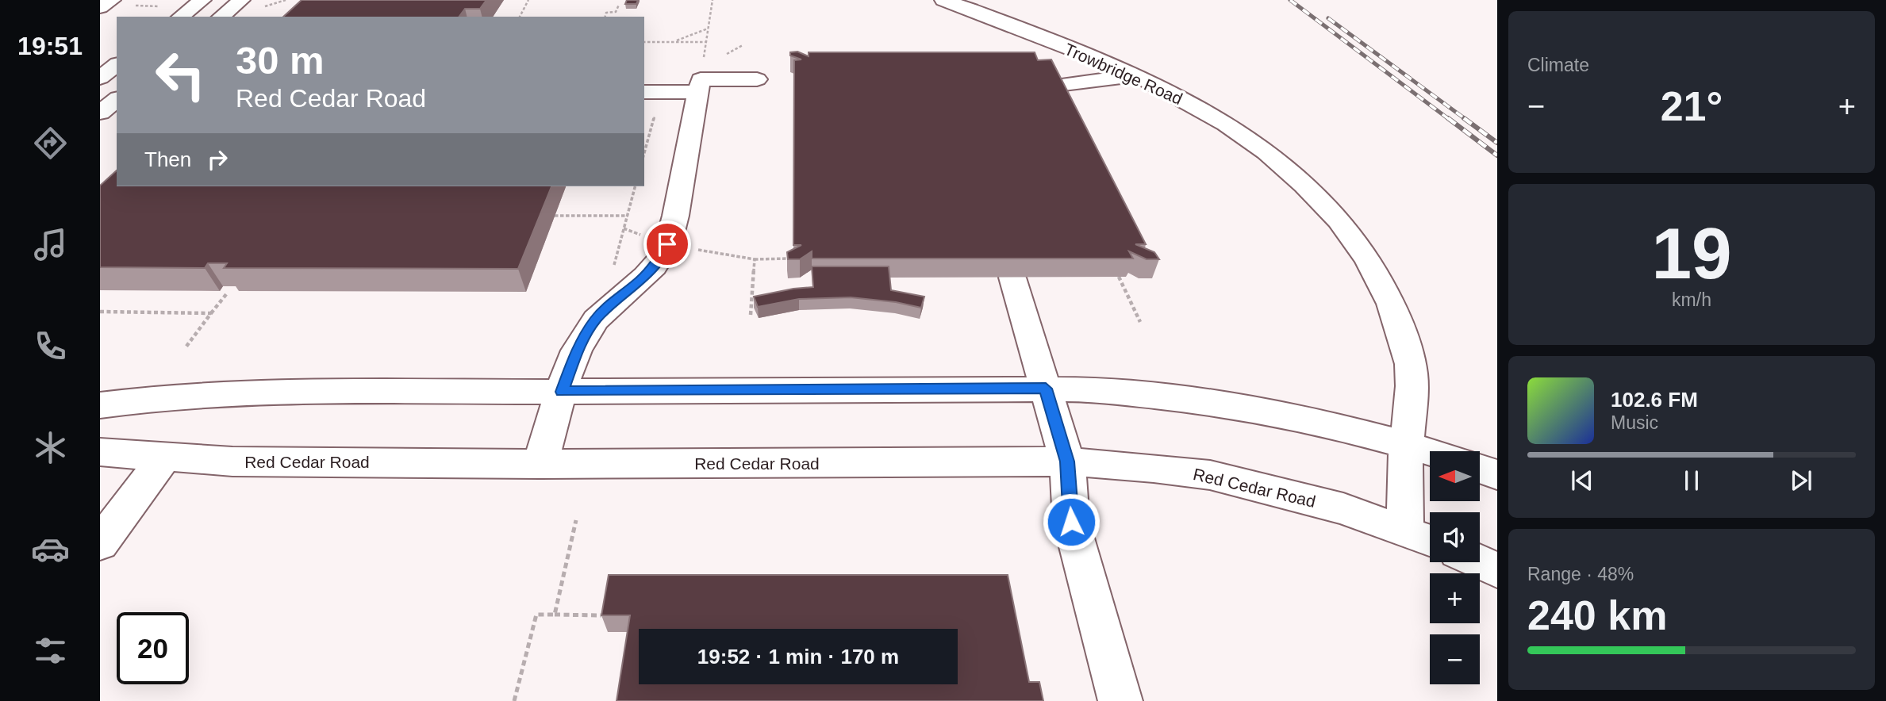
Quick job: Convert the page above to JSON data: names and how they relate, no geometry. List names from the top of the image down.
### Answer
{
  "streets": {
    "street": ["Trowbridge Road", "Red Cedar Road"]
  },
  "crossings": [
    ["Trowbridge Road", "Red Cedar Road"]
  ],
  "north": "left",
  "page": {
    "tabs": "19:51",
    "tile": [
      "Climate",
      ["19", "km/h"],
      ["Range · 48%", "240 km"]
    ],
    "turn": ["30 m", "Red Cedar Road"],
    "heat": ["−", "21°", "+"],
    "then": "Then",
    "song": ["102.6 FM", "Music"],
    "map_buttons": ["+", "−"],
    "limit": "20",
    "trip": "19:52 · 1 min · 170 m"
  }
}
